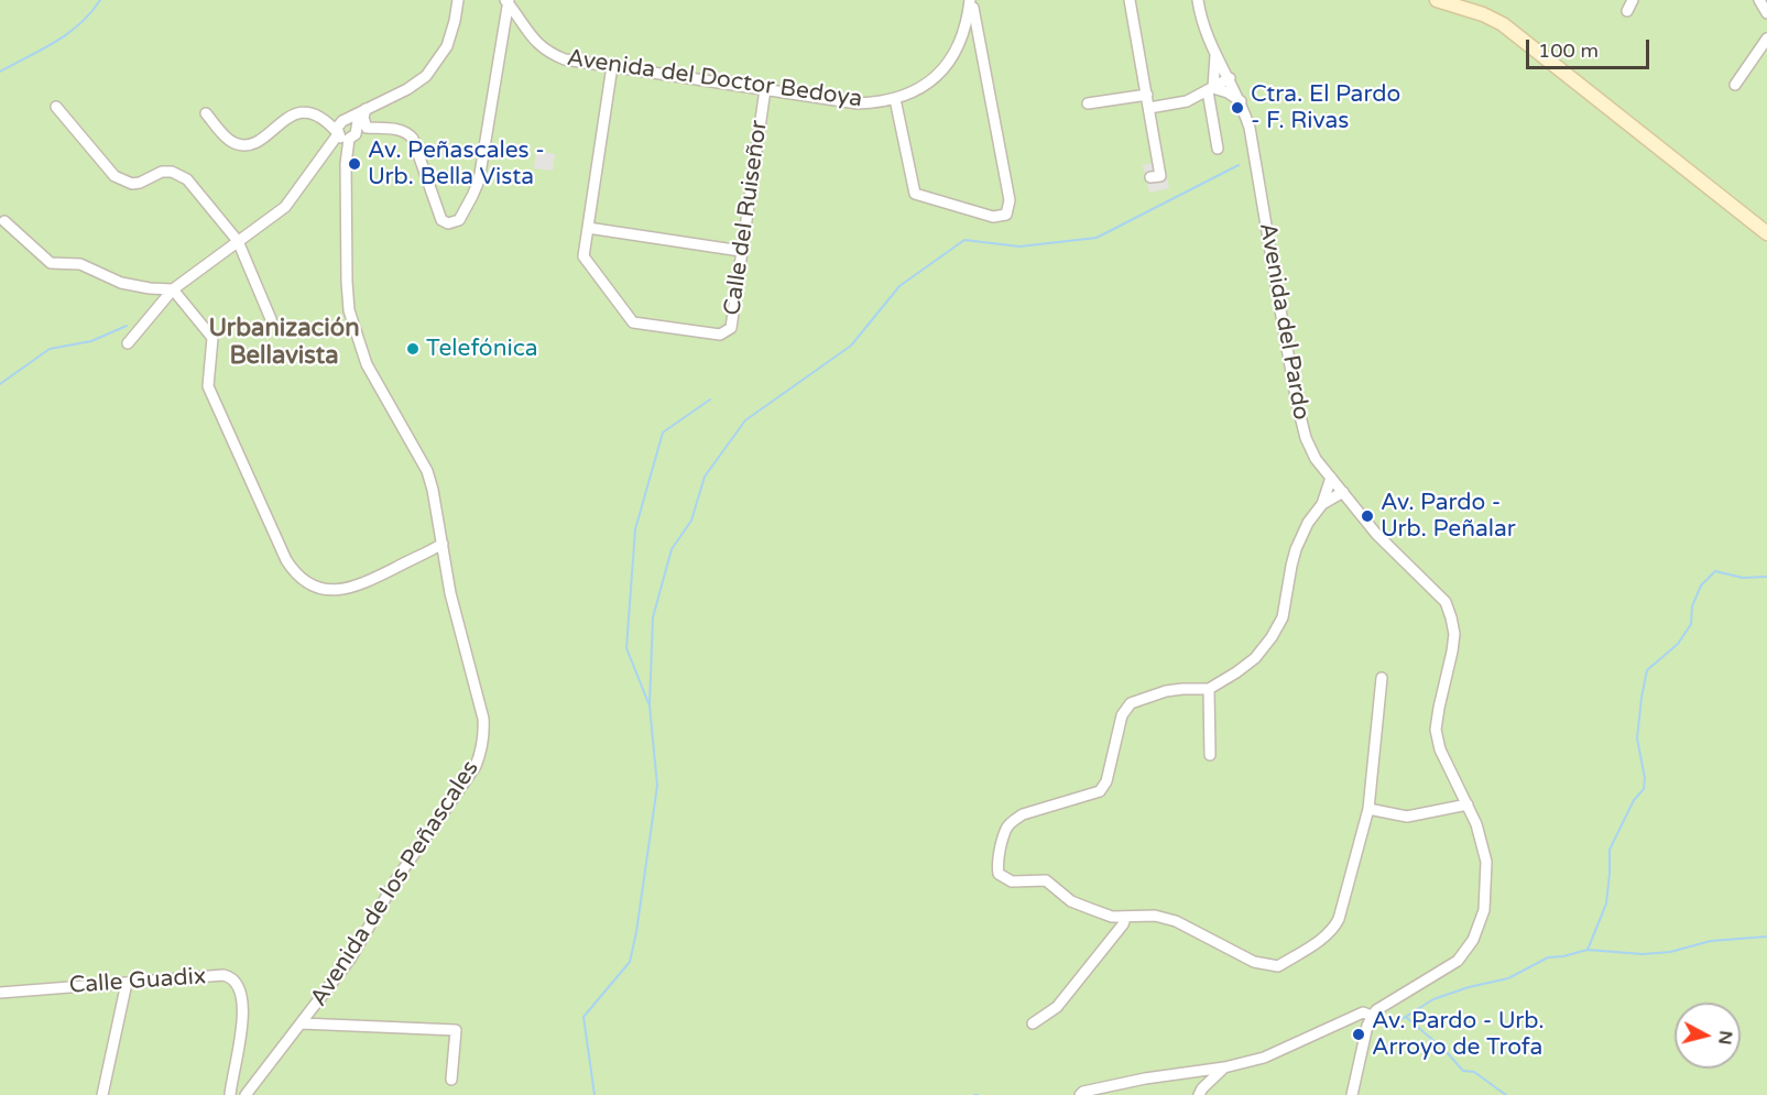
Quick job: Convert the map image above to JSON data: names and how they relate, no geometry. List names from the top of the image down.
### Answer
{
  "streets": {
    "street": [
      "Avenida del Doctor Bedoya",
      "Calle del Ruiseñor",
      "Avenida del Pardo",
      "Avenida de los Peñascales",
      "Calle Guadix"
    ]
  },
  "crossings": [
    ["Avenida del Doctor Bedoya", "Calle del Ruiseñor"]
  ],
  "districts": ["Urbanización Bellavista"],
  "places": [
    "Ctra. El Pardo - F. Rivas",
    "Av. Peñascales - Urb. Bella Vista",
    "Telefónica",
    "Av. Pardo - Urb. Peñalar",
    "Av. Pardo - Urb. Arroyo de Trofa"
  ],
  "scale_bar": "100 m",
  "north": "right"
}
